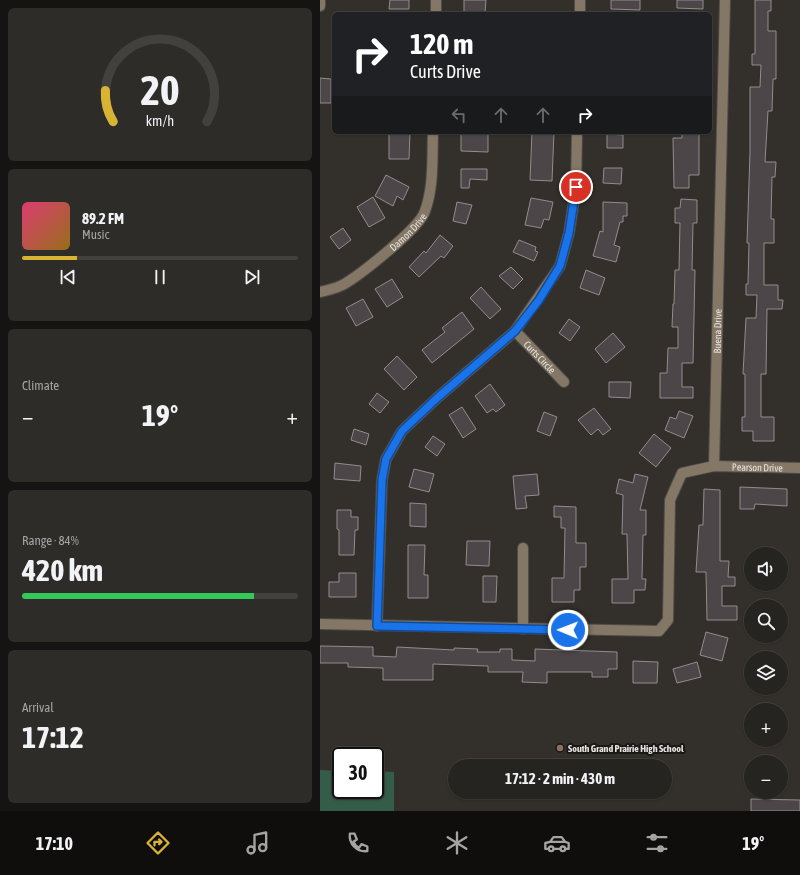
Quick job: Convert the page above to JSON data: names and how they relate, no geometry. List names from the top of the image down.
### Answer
{
  "streets": {
    "street": [
      "Damon Drive",
      "Buena Drive",
      "Curts Circle",
      "Pearson Drive"
    ]
  },
  "crossings": [
    ["Buena Drive", "Pearson Drive"]
  ],
  "places": ["South Grand Prairie High School"],
  "page": {
    "turn": ["120 m", "Curts Drive"],
    "song": ["89.2 FM", "Music"],
    "tile": [
      "Climate",
      ["Range · 84%", "420 km"],
      ["Arrival", "17:12"]
    ],
    "heat": ["−", "19°", "+"],
    "map_buttons": ["+", "−"],
    "limit": "30",
    "trip": "17:12 · 2 min · 430 m",
    "tabs": ["17:10", "19°"],
    "gauge": ["20", "km/h"]
  }
}
